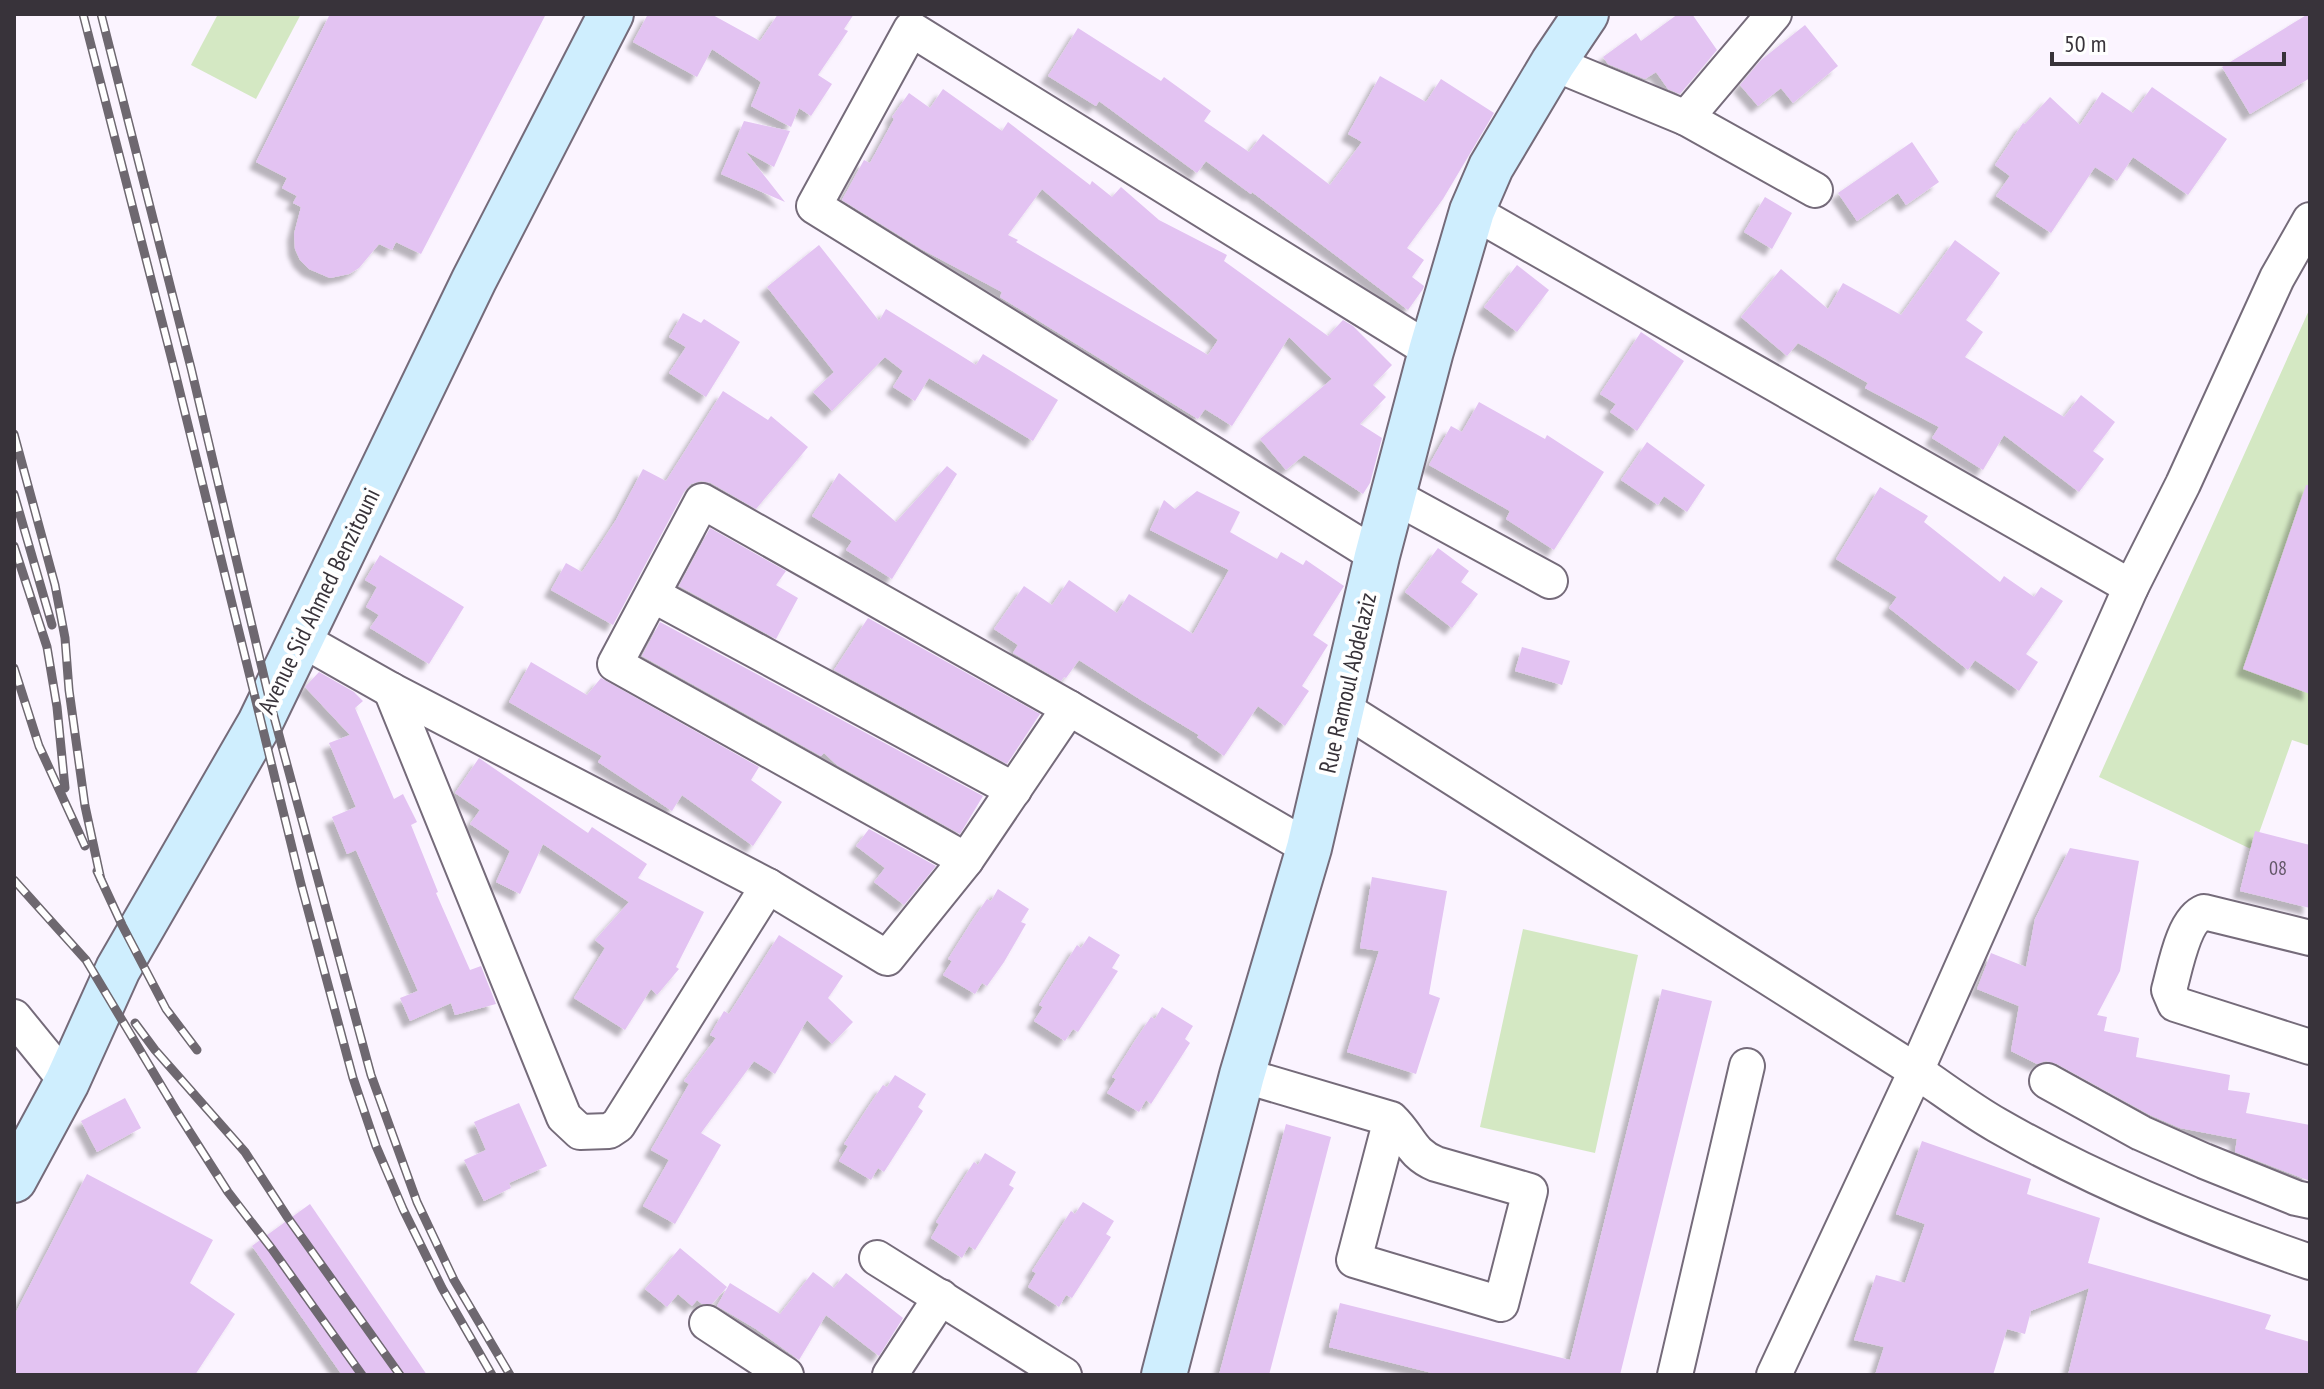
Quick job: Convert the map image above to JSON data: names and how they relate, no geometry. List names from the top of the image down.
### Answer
{
  "streets": {
    "street": ["Avenue Sid Ahmed Benzitouni", "Rue Ramoul Abdelaziz"]
  },
  "house_numbers": ["08"],
  "scale_bar": "50 m"
}
